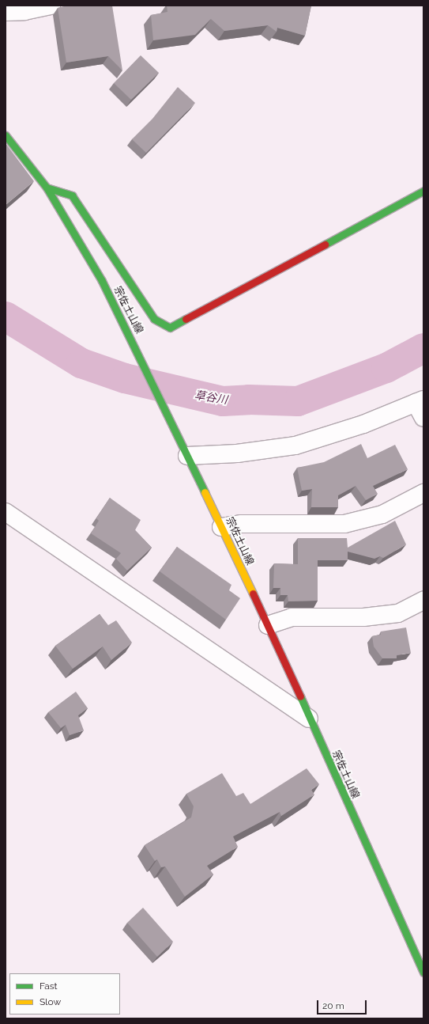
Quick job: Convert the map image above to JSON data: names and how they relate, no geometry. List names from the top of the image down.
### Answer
{
  "streets": {
    "main road": ["宗佐土山線"]
  },
  "water": ["草谷川"],
  "legend": ["Fast", "Slow"],
  "scale_bar": "20 m"
}
